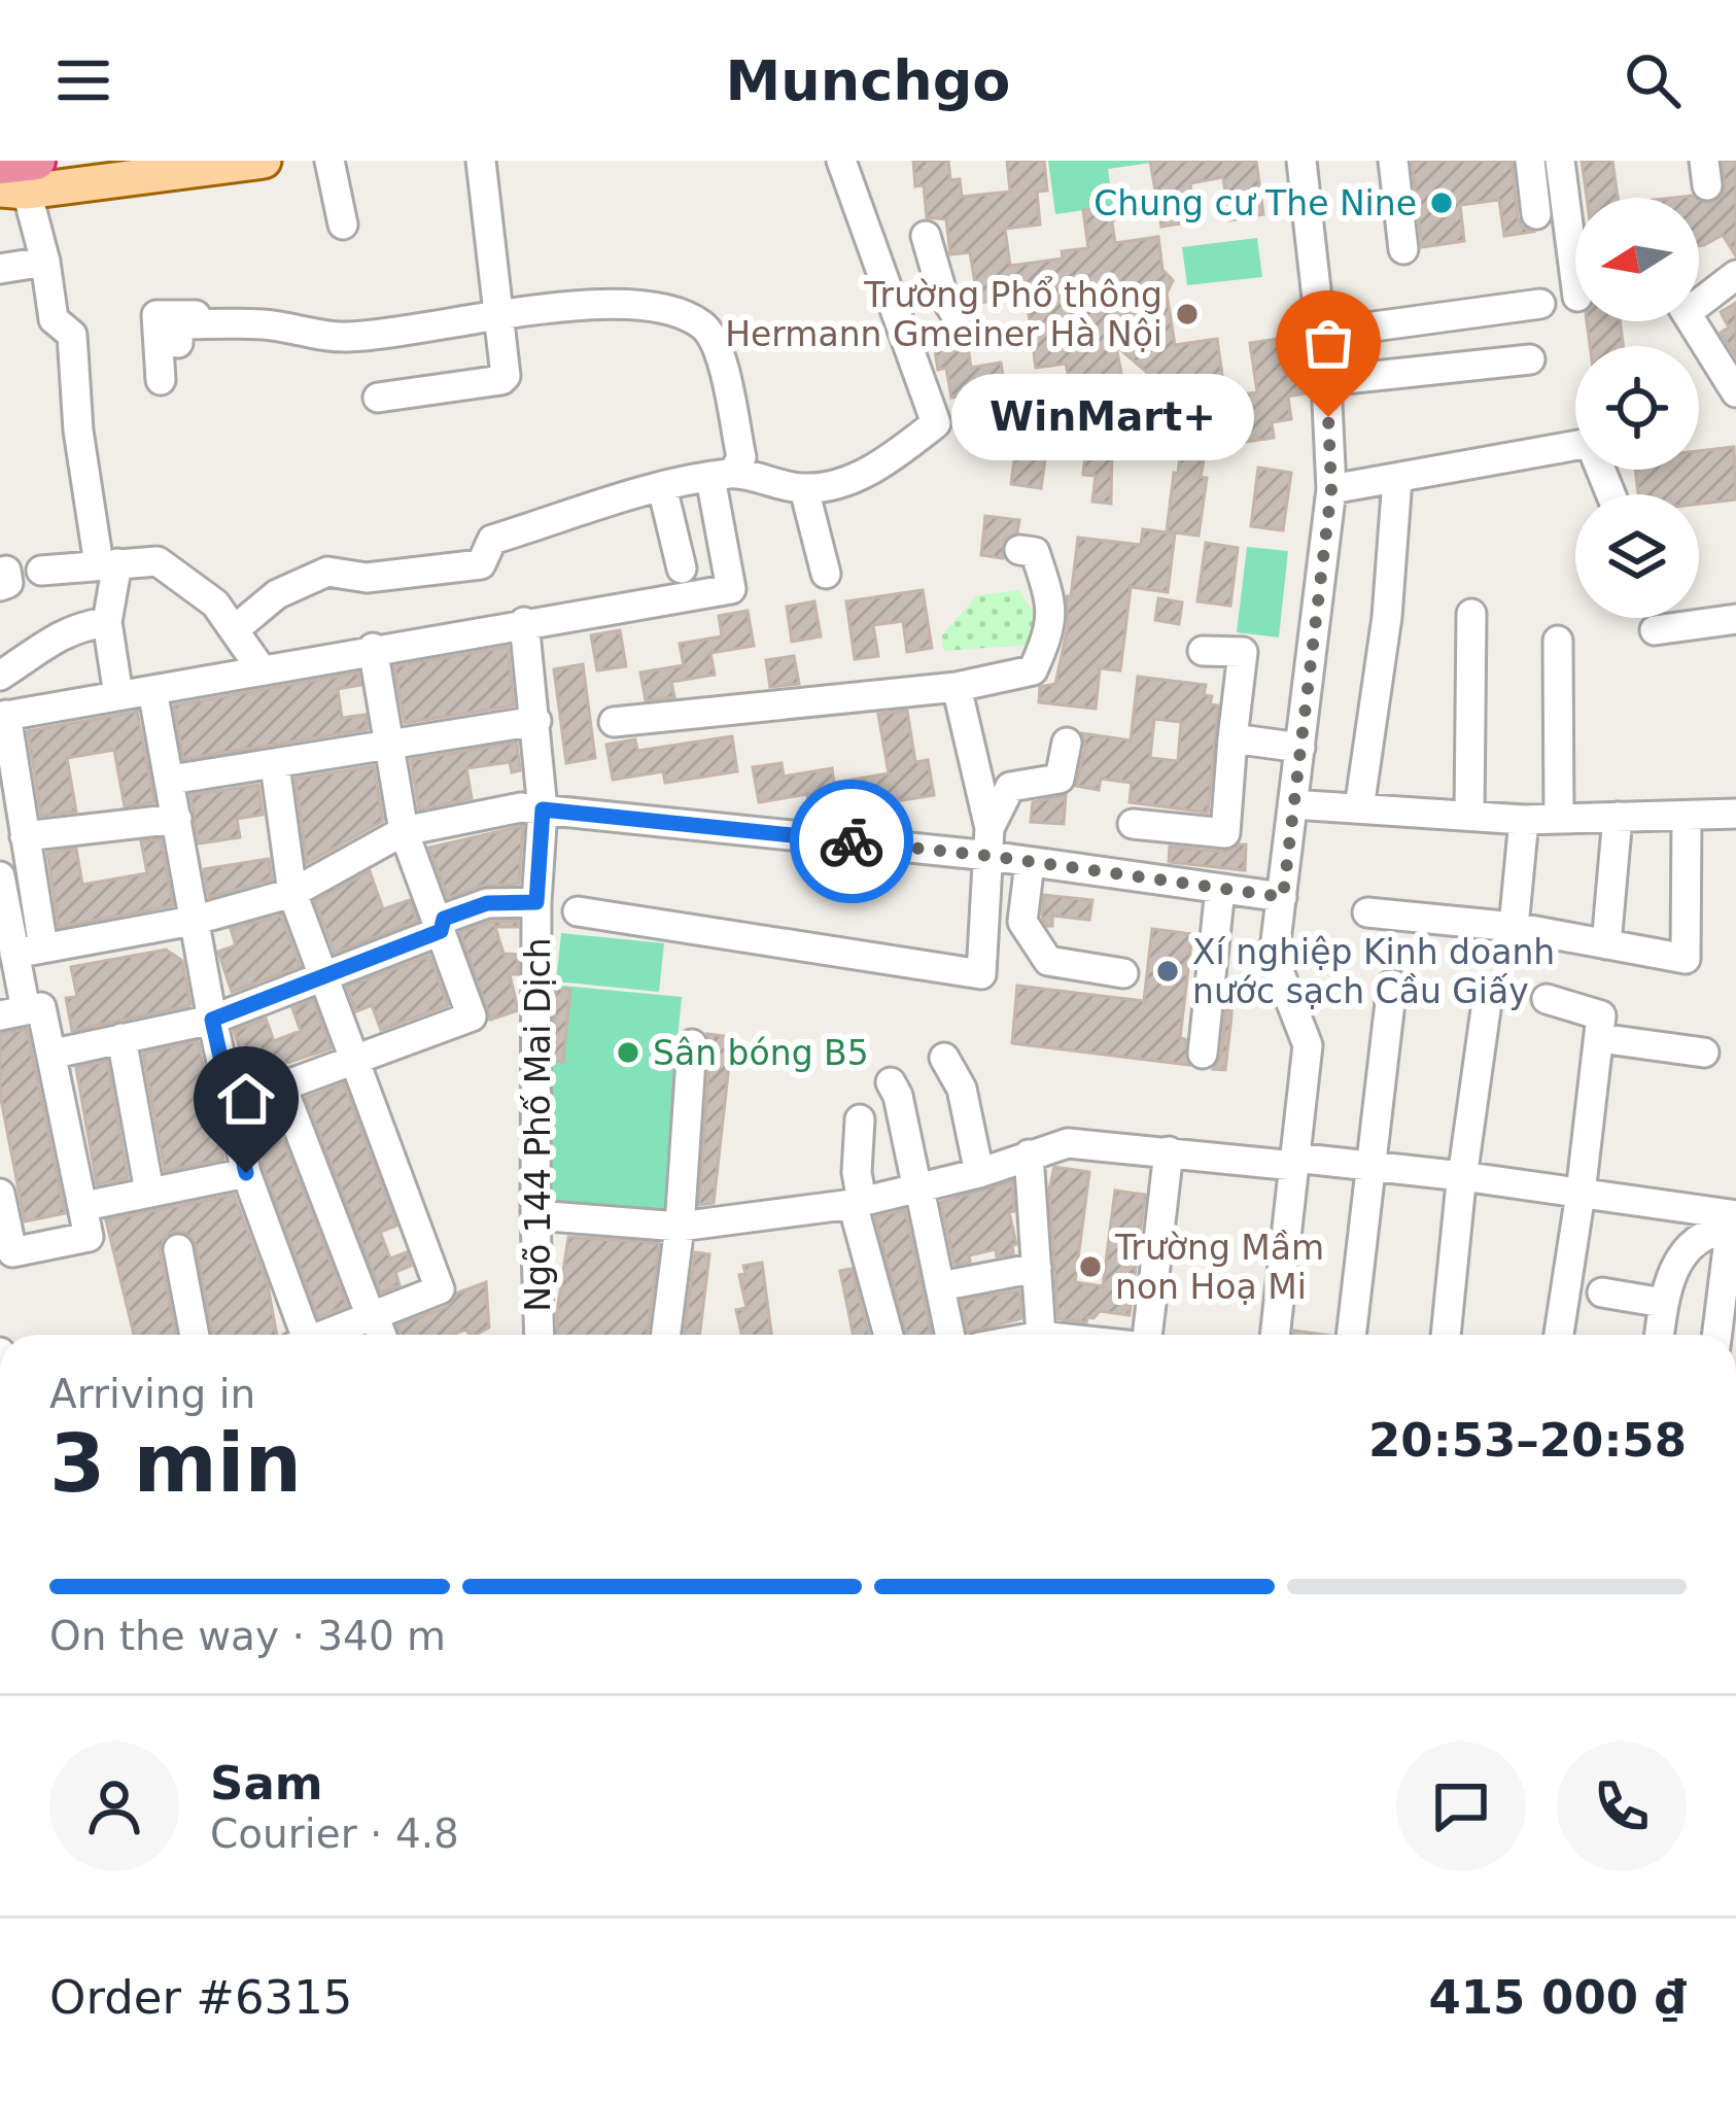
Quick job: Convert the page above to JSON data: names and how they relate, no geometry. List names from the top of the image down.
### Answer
{
  "streets": {
    "street": ["Ngõ 144 Phố Mai Dịch"]
  },
  "places": [
    "Chung cư The Nine",
    "Trường Phổ thông Hermann Gmeiner Hà Nội",
    "WinMart+",
    "Xí nghiệp Kinh doanh nước sạch Cầu Giấy",
    "Sân bóng B5",
    "Trường Mầm non Hoạ Mi"
  ],
  "north": "left",
  "page": {
    "header": "Munchgo",
    "bubble": "WinMart+",
    "heading": ["3 min", "Arriving in", "20:53–20:58"],
    "panel": [
      "Sam",
      "Courier · 4.8",
      "Order #6315",
      "415 000 ₫"
    ],
    "bar": "On the way · 340 m"
  }
}
